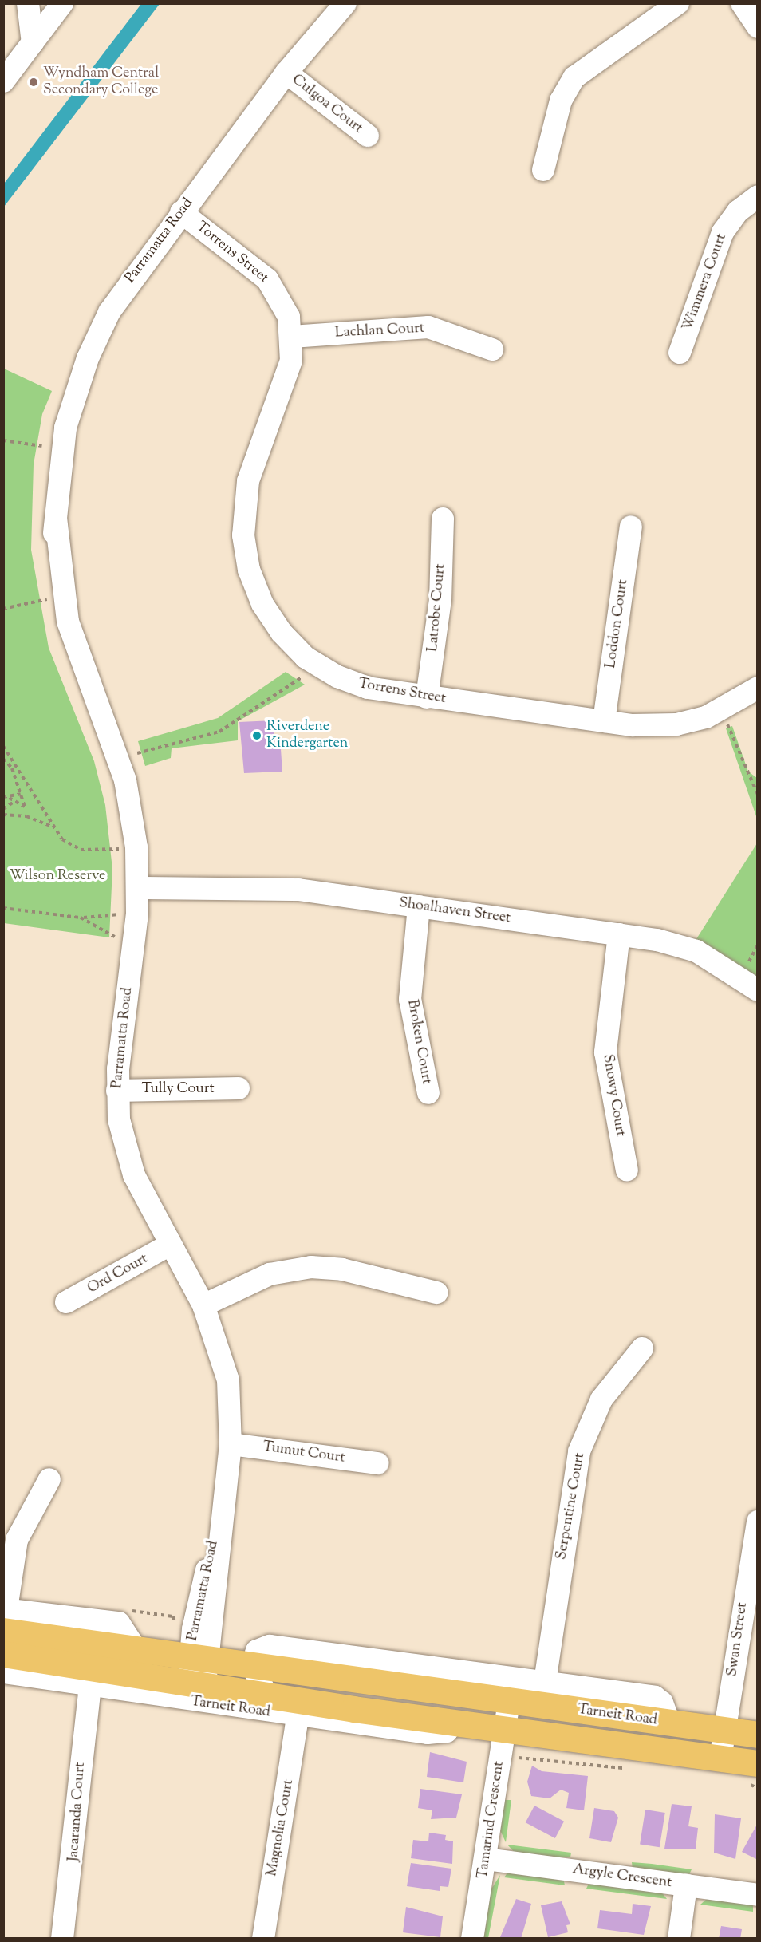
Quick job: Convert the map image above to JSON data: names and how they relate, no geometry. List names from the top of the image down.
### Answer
{
  "streets": {
    "main road": ["Tarneit Road"],
    "street": [
      "Culgoa Court",
      "Parramatta Road",
      "Torrens Street",
      "Wimmera Court",
      "Lachlan Court",
      "Latrobe Court",
      "Loddon Court",
      "Shoalhaven Street",
      "Broken Court",
      "Tully Court",
      "Snowy Court",
      "Ord Court",
      "Tumut Court",
      "Serpentine Court",
      "Swan Street",
      "Jacaranda Court",
      "Tamarind Crescent",
      "Magnolia Court",
      "Argyle Crescent"
    ]
  },
  "crossings": [
    ["Culgoa Court", "Parramatta Road"],
    ["Parramatta Road", "Torrens Street"],
    ["Parramatta Road", "Shoalhaven Street"],
    ["Parramatta Road", "Tully Court"],
    ["Parramatta Road", "Ord Court"],
    ["Parramatta Road", "Tumut Court"],
    ["Parramatta Road", "Tarneit Road"],
    ["Torrens Street", "Lachlan Court"],
    ["Torrens Street", "Latrobe Court"],
    ["Torrens Street", "Loddon Court"],
    ["Shoalhaven Street", "Broken Court"],
    ["Shoalhaven Street", "Snowy Court"],
    ["Serpentine Court", "Tarneit Road"],
    ["Swan Street", "Tarneit Road"],
    ["Tarneit Road", "Jacaranda Court"],
    ["Tarneit Road", "Tamarind Crescent"],
    ["Tarneit Road", "Magnolia Court"],
    ["Tamarind Crescent", "Argyle Crescent"]
  ],
  "parks": ["Wilson Reserve"],
  "places": ["Wyndham Central Secondary College", "Riverdene Kindergarten"]
}
